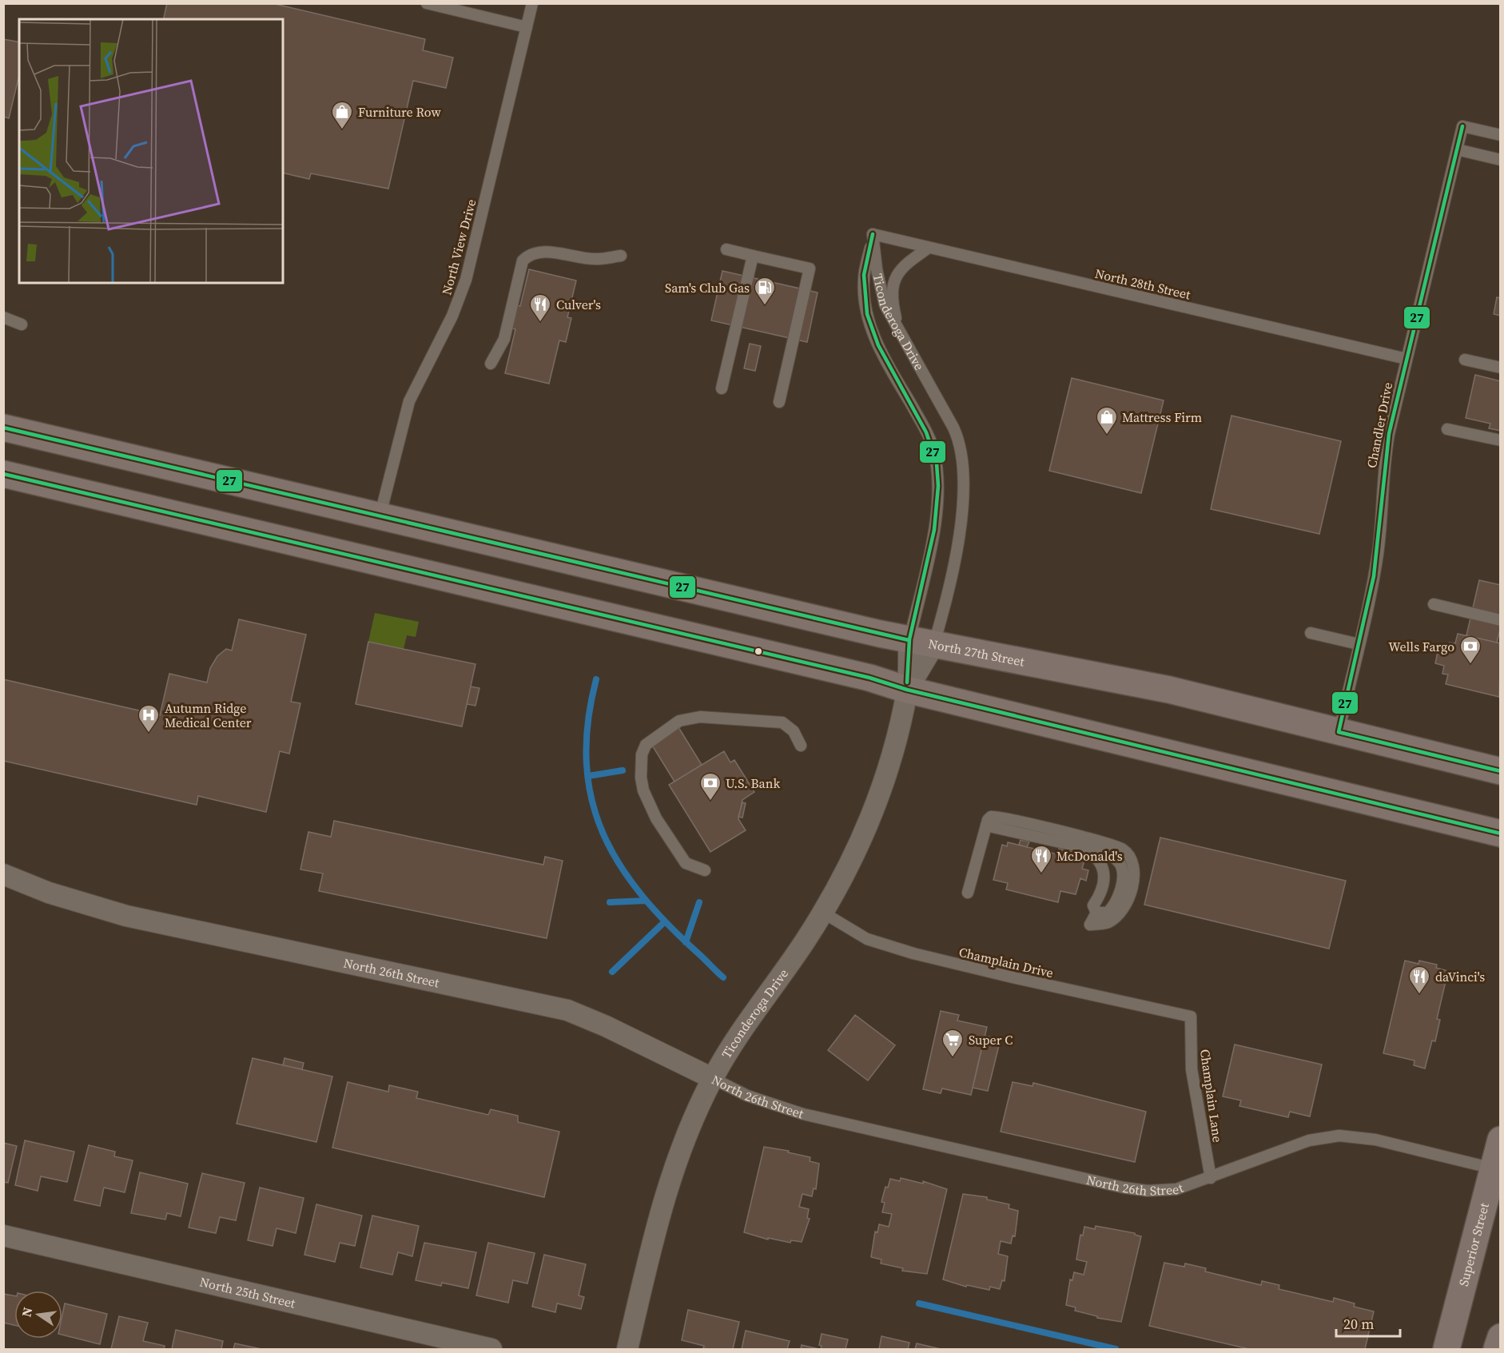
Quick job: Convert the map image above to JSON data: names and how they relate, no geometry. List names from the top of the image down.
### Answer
{
  "streets": {
    "main road": ["North 27th Street", "Superior Street"],
    "street": ["Ticonderoga Drive", "North 26th Street", "North 25th Street"],
    "lane": [
      "North View Drive",
      "North 28th Street",
      "Chandler Drive",
      "Champlain Drive",
      "Champlain Lane"
    ]
  },
  "crossings": [
    ["North View Drive", "North 27th Street"],
    ["North 28th Street", "Ticonderoga Drive"],
    ["North 28th Street", "Chandler Drive"],
    ["Ticonderoga Drive", "North 27th Street"],
    ["Ticonderoga Drive", "Champlain Drive"],
    ["Ticonderoga Drive", "North 26th Street"],
    ["Chandler Drive", "North 27th Street"],
    ["Champlain Drive", "Champlain Lane"],
    ["North 26th Street", "Champlain Lane"],
    ["North 26th Street", "Superior Street"]
  ],
  "places": {
    "shop": ["Furniture Row", "Mattress Firm"],
    "fuel station": ["Sam's Club Gas"],
    "restaurant": ["Culver's", "McDonald's", "daVinci's"],
    "bank": ["Wells Fargo", "U.S. Bank"],
    "hospital": ["Autumn Ridge Medical Center"],
    "supermarket": ["Super C"]
  },
  "lines": ["transit line 27"],
  "scale_bar": "20 m",
  "north": "left"
}
